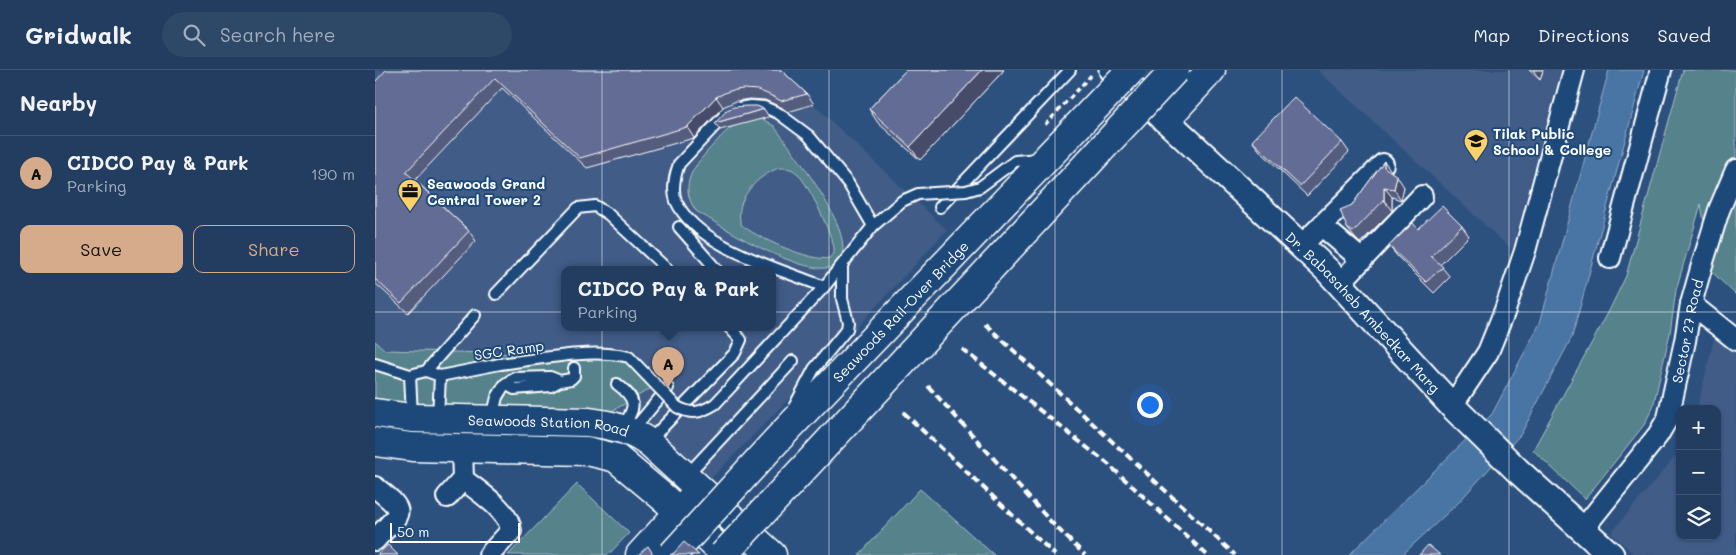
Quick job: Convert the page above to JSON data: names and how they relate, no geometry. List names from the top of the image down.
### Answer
{
  "streets": {
    "main road": ["Seawoods Rail-Over Bridge", "Seawoods Station Road"],
    "street": ["Dr. Babasaheb Ambedkar Marg", "Sector 27 Road"],
    "lane": ["SGC Ramp"]
  },
  "crossings": [
    ["Seawoods Rail-Over Bridge", "SGC Ramp"],
    ["Dr. Babasaheb Ambedkar Marg", "Sector 27 Road"]
  ],
  "places": {
    "school or university": ["Tilak Public School & College"],
    "office": ["Seawoods Grand Central Tower 2"]
  },
  "scale_bar": "50 m",
  "page": {
    "header": "Gridwalk",
    "search": "Search here",
    "nav": ["Map", "Directions", "Saved"],
    "heading": "Nearby",
    "list": [
      {
        "mark": "A",
        "name": "CIDCO Pay & Park",
        "note": "Parking",
        "value": "190 m"
      }
    ],
    "buttons": ["Save", "Share"],
    "popup": ["CIDCO Pay & Park", "Parking"],
    "pins": "A",
    "map_buttons": ["+", "−"],
    "scale": "50 m"
  }
}
